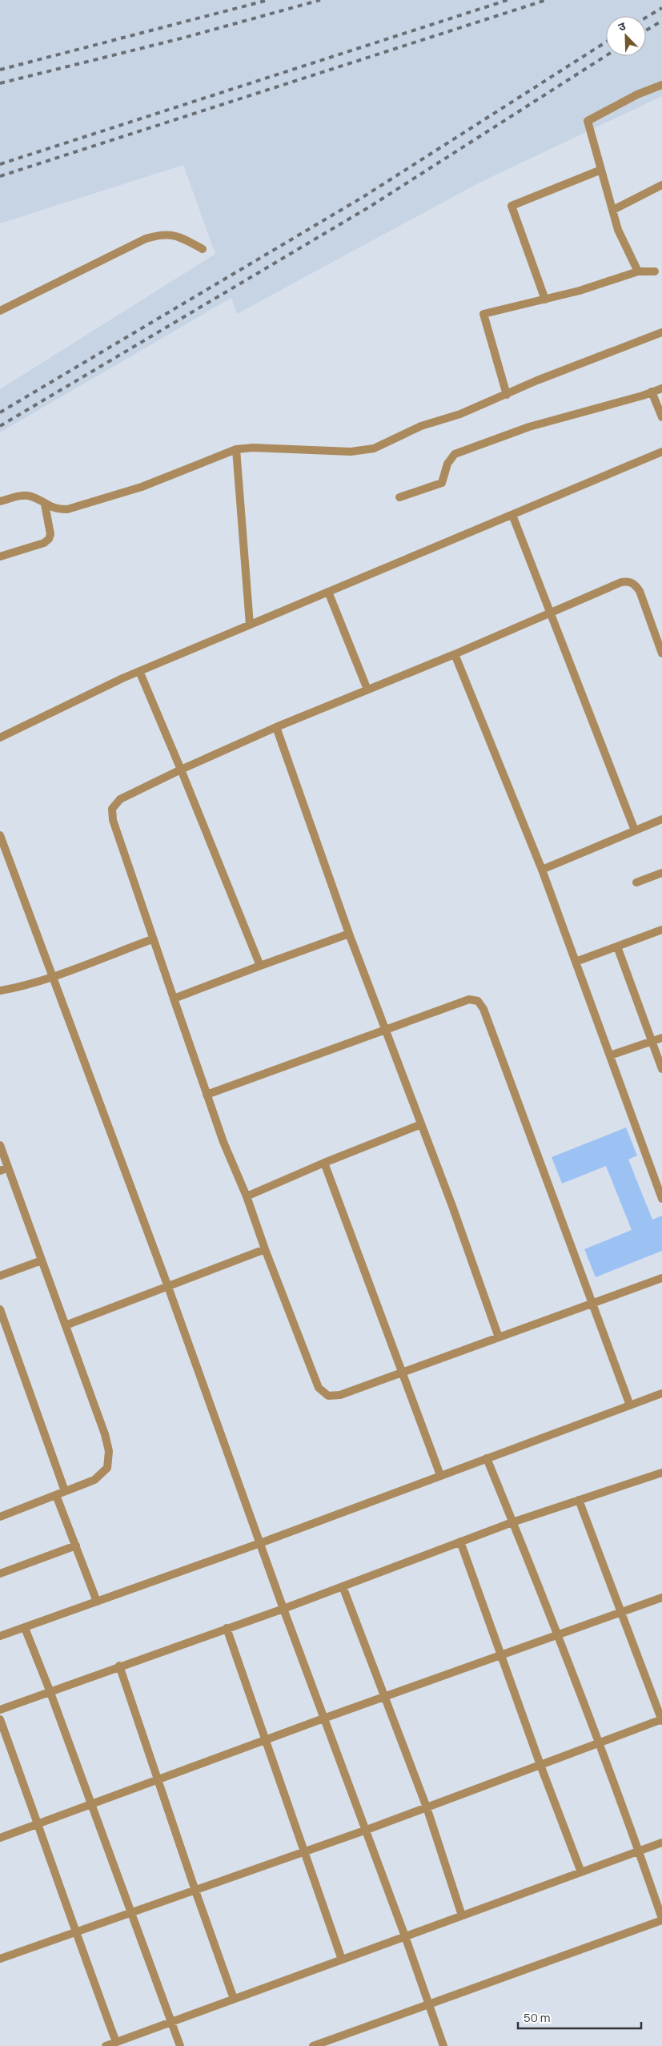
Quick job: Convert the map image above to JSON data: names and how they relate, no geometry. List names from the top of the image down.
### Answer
{
  "scale_bar": "50 m",
  "north": "top left"
}
